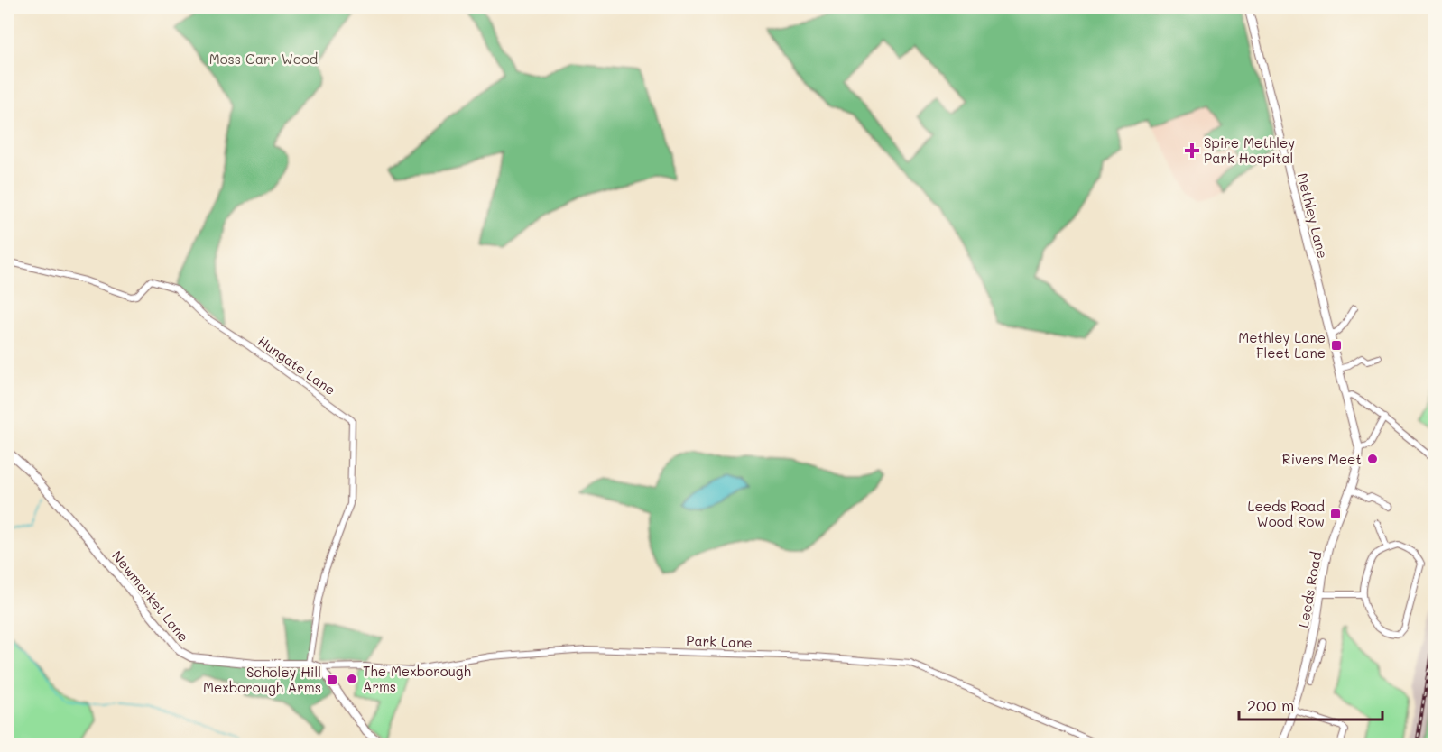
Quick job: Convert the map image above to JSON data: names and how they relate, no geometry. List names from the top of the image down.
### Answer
{
  "streets": {
    "main road": ["Methley Lane", "Leeds Road", "Newmarket Lane"],
    "street": ["Hungate Lane", "Park Lane"]
  },
  "crossings": [
    ["Methley Lane", "Leeds Road"],
    ["Hungate Lane", "Newmarket Lane"],
    ["Newmarket Lane", "Park Lane"]
  ],
  "parks": ["Moss Carr Wood"],
  "places": {
    "health": ["Spire Methley Park Hospital"],
    "transit": ["Methley Lane Fleet Lane", "Leeds Road Wood Row", "Scholey Hill Mexborough Arms"],
    "other": ["Rivers Meet", "The Mexborough Arms"]
  },
  "scale_bar": "200 m"
}
